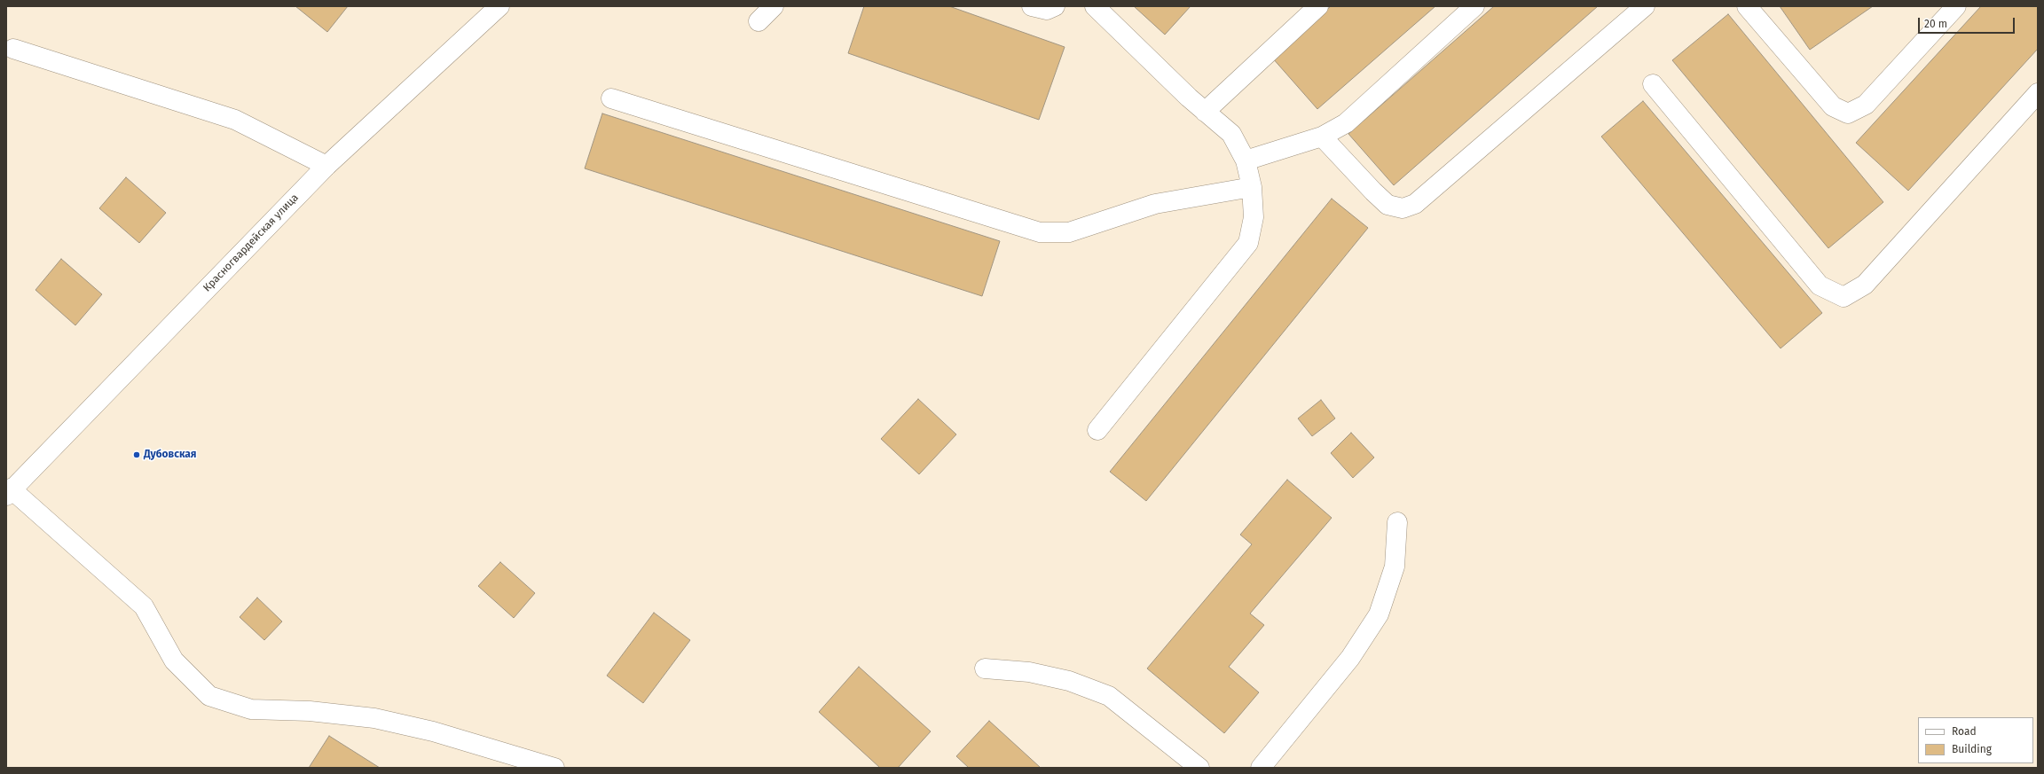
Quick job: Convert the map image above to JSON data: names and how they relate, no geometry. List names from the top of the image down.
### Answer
{
  "streets": {
    "main road": ["Красногвардейская улица"]
  },
  "places": ["Дубовская"],
  "legend": ["Road", "Building"],
  "scale_bar": "20 m"
}
